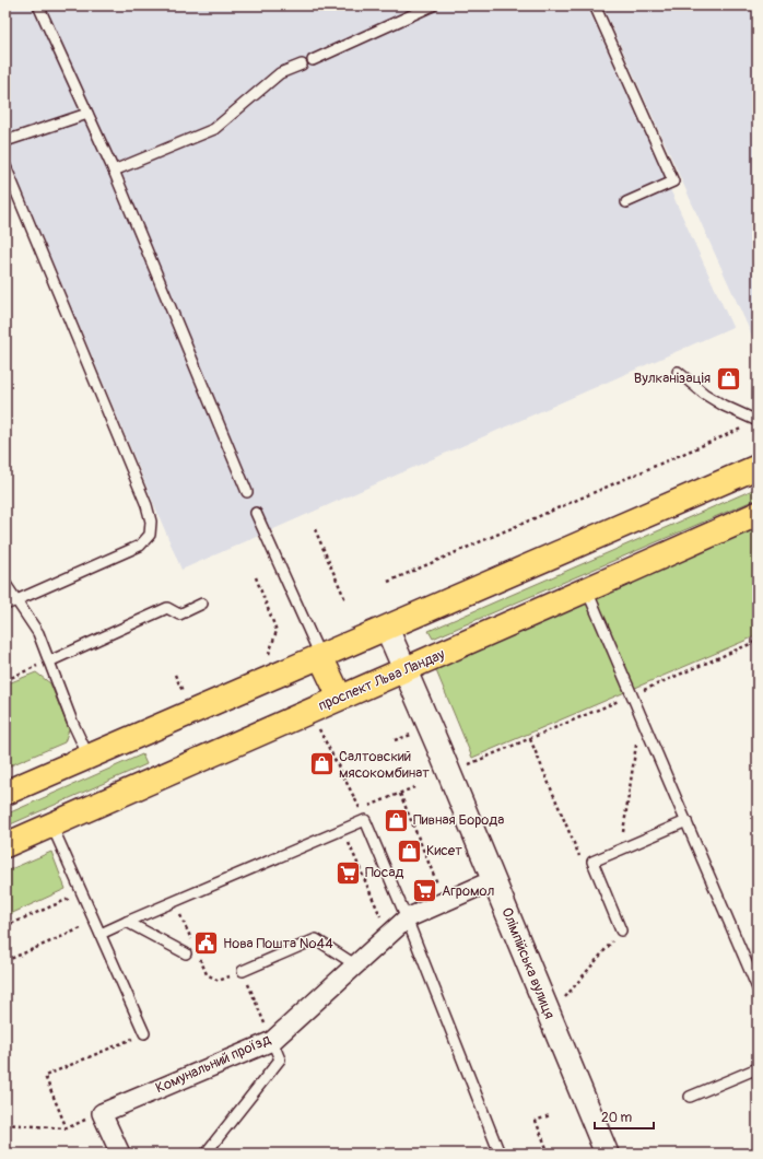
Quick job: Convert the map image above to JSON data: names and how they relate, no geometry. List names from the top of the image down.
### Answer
{
  "streets": {
    "main road": ["проспект Льва Ландау"],
    "street": ["Олімпійська вулиця", "Комунальний проїзд"]
  },
  "crossings": [
    ["проспект Льва Ландау", "Олімпійська вулиця"],
    ["Олімпійська вулиця", "Комунальний проїзд"]
  ],
  "places": {
    "shop": [
      "Вулканізація",
      "Салтовский мясокомбинат",
      "Пивная Борода",
      "Кисет"
    ],
    "supermarket": ["Посад", "Агромол"],
    "public building": ["Нова Пошта №44"]
  },
  "scale_bar": "20 m"
}
